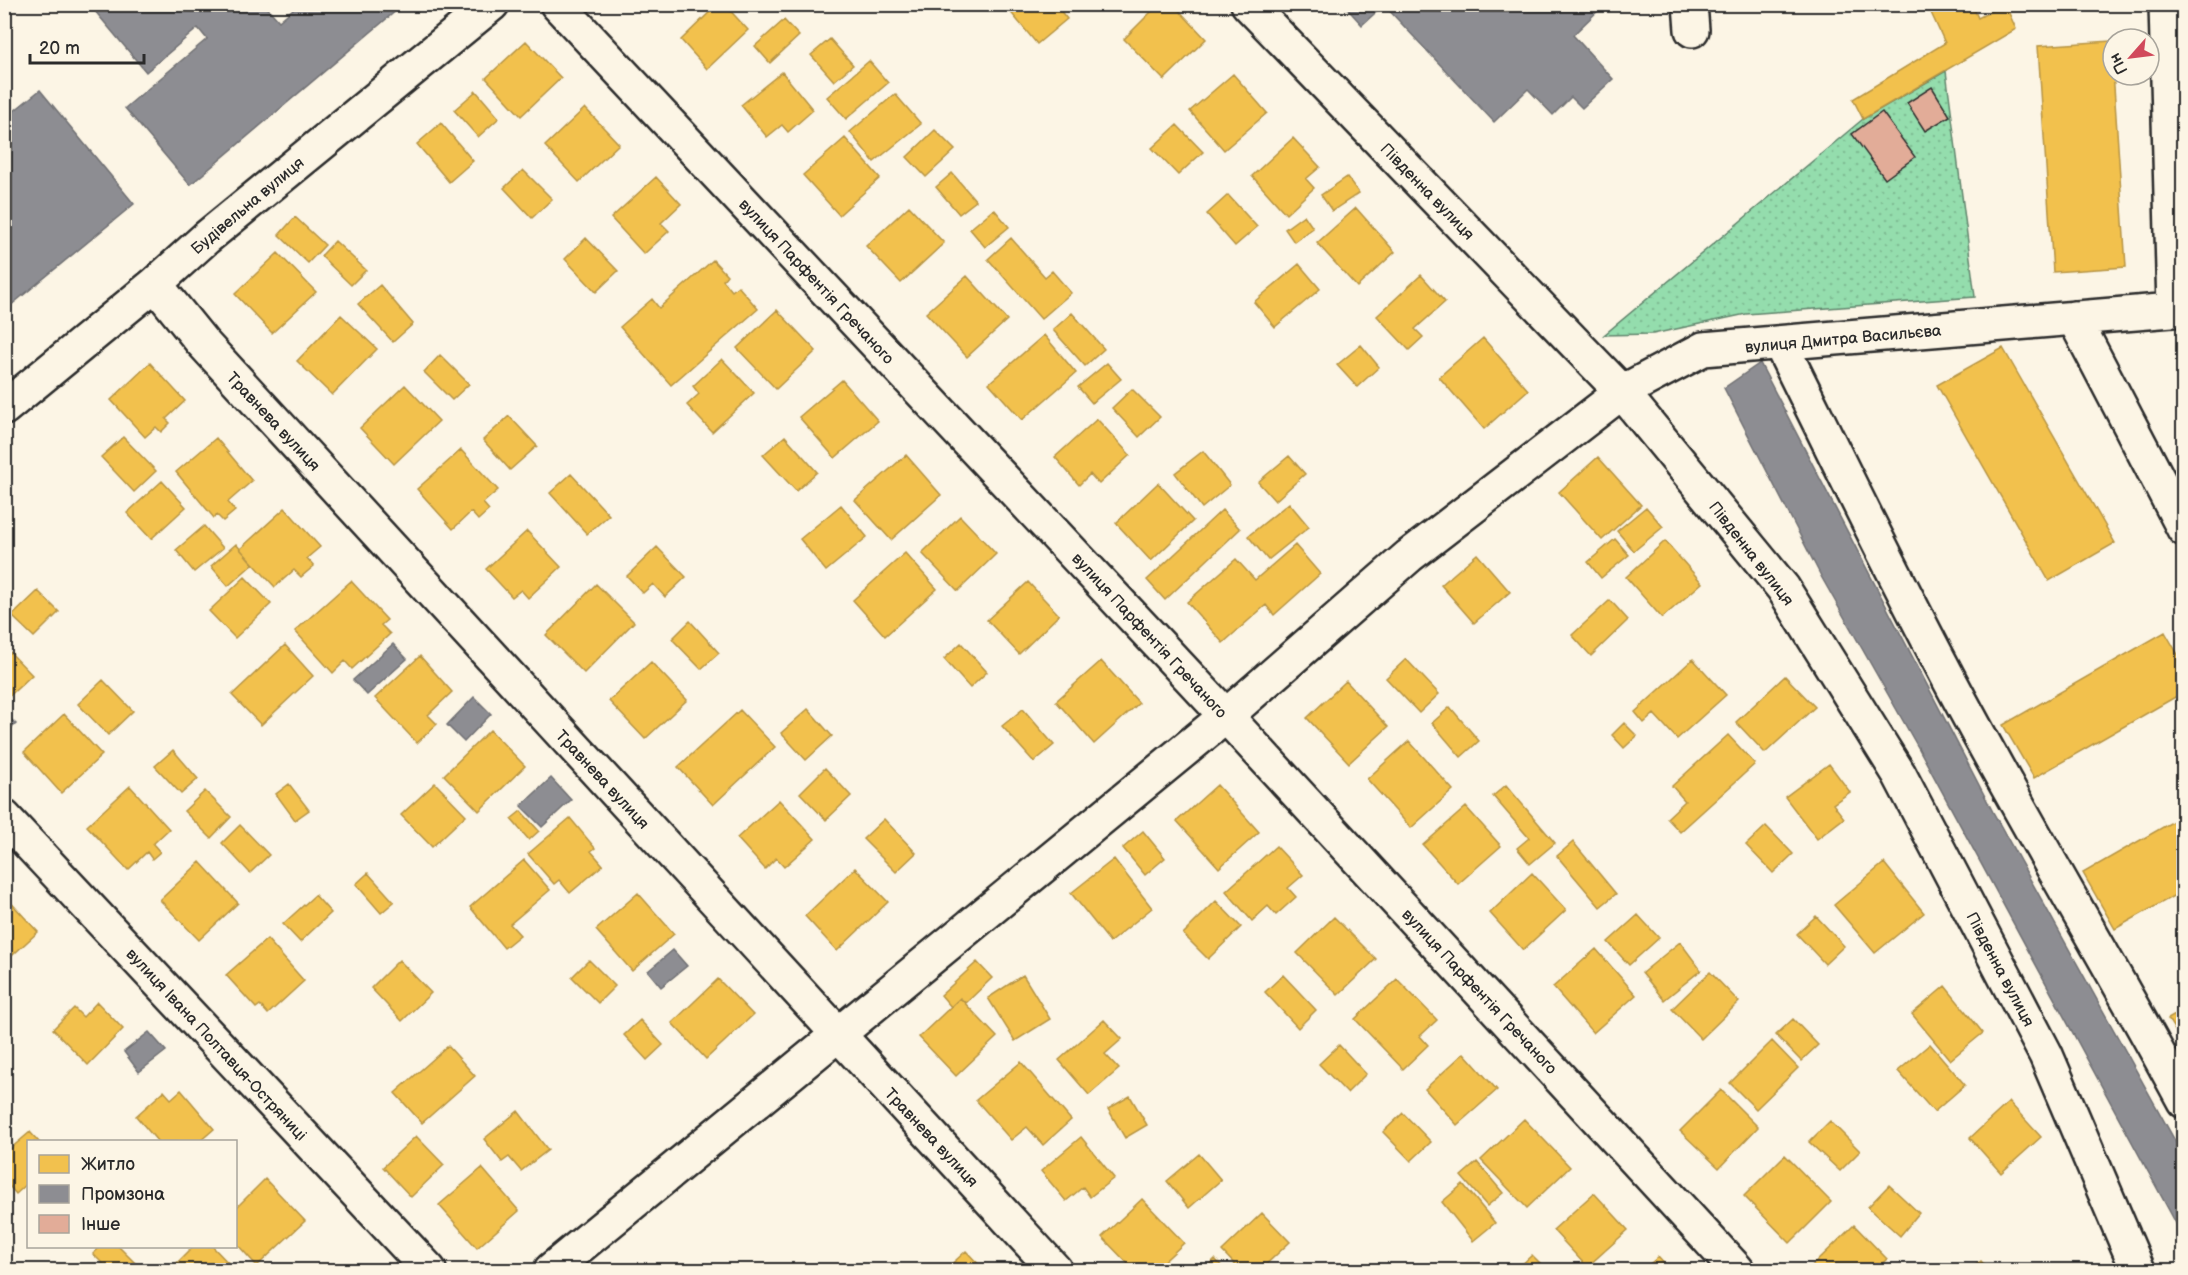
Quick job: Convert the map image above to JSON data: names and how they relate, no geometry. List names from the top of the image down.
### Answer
{
  "streets": {
    "street": [
      "Південна вулиця",
      "Будівельна вулиця",
      "вулиця Парфентія Гречаного",
      "вулиця Дмитра Васильєва",
      "Травнева вулиця",
      "вулиця Івана Полтавця-Остряниці"
    ]
  },
  "crossings": [
    ["Південна вулиця", "вулиця Дмитра Васильєва"],
    ["Будівельна вулиця", "Травнева вулиця"],
    ["вулиця Парфентія Гречаного", "вулиця Дмитра Васильєва"],
    ["вулиця Дмитра Васильєва", "Травнева вулиця"]
  ],
  "legend": ["Житло", "Промзона", "Інше"],
  "scale_bar": "20 m",
  "north": "bottom left"
}
